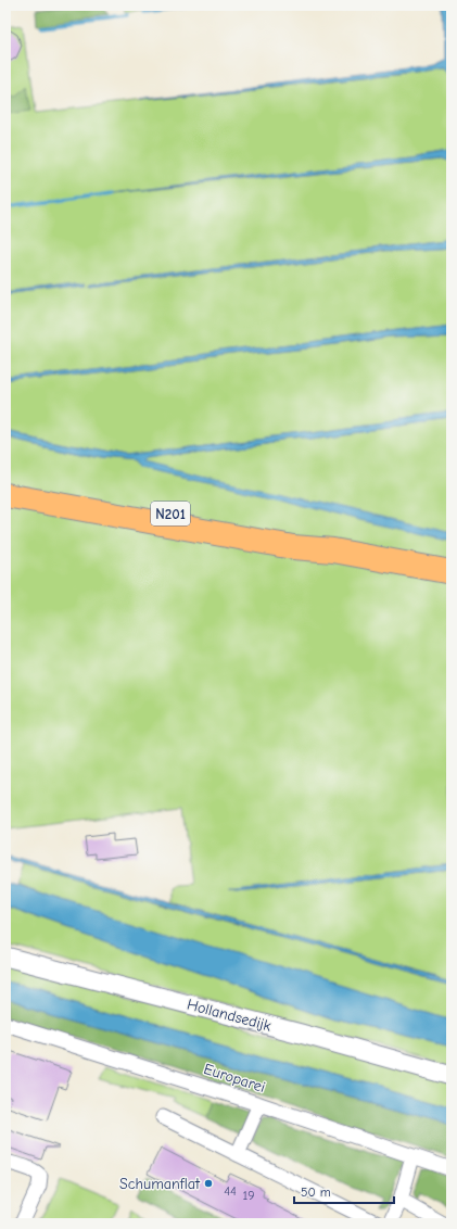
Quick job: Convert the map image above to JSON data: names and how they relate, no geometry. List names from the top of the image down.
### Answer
{
  "streets": {
    "highway": ["N201"],
    "street": ["Hollandsedijk", "Europarei"]
  },
  "places": ["Schumanflat"],
  "house_numbers": ["44", "19"],
  "scale_bar": "50 m"
}
